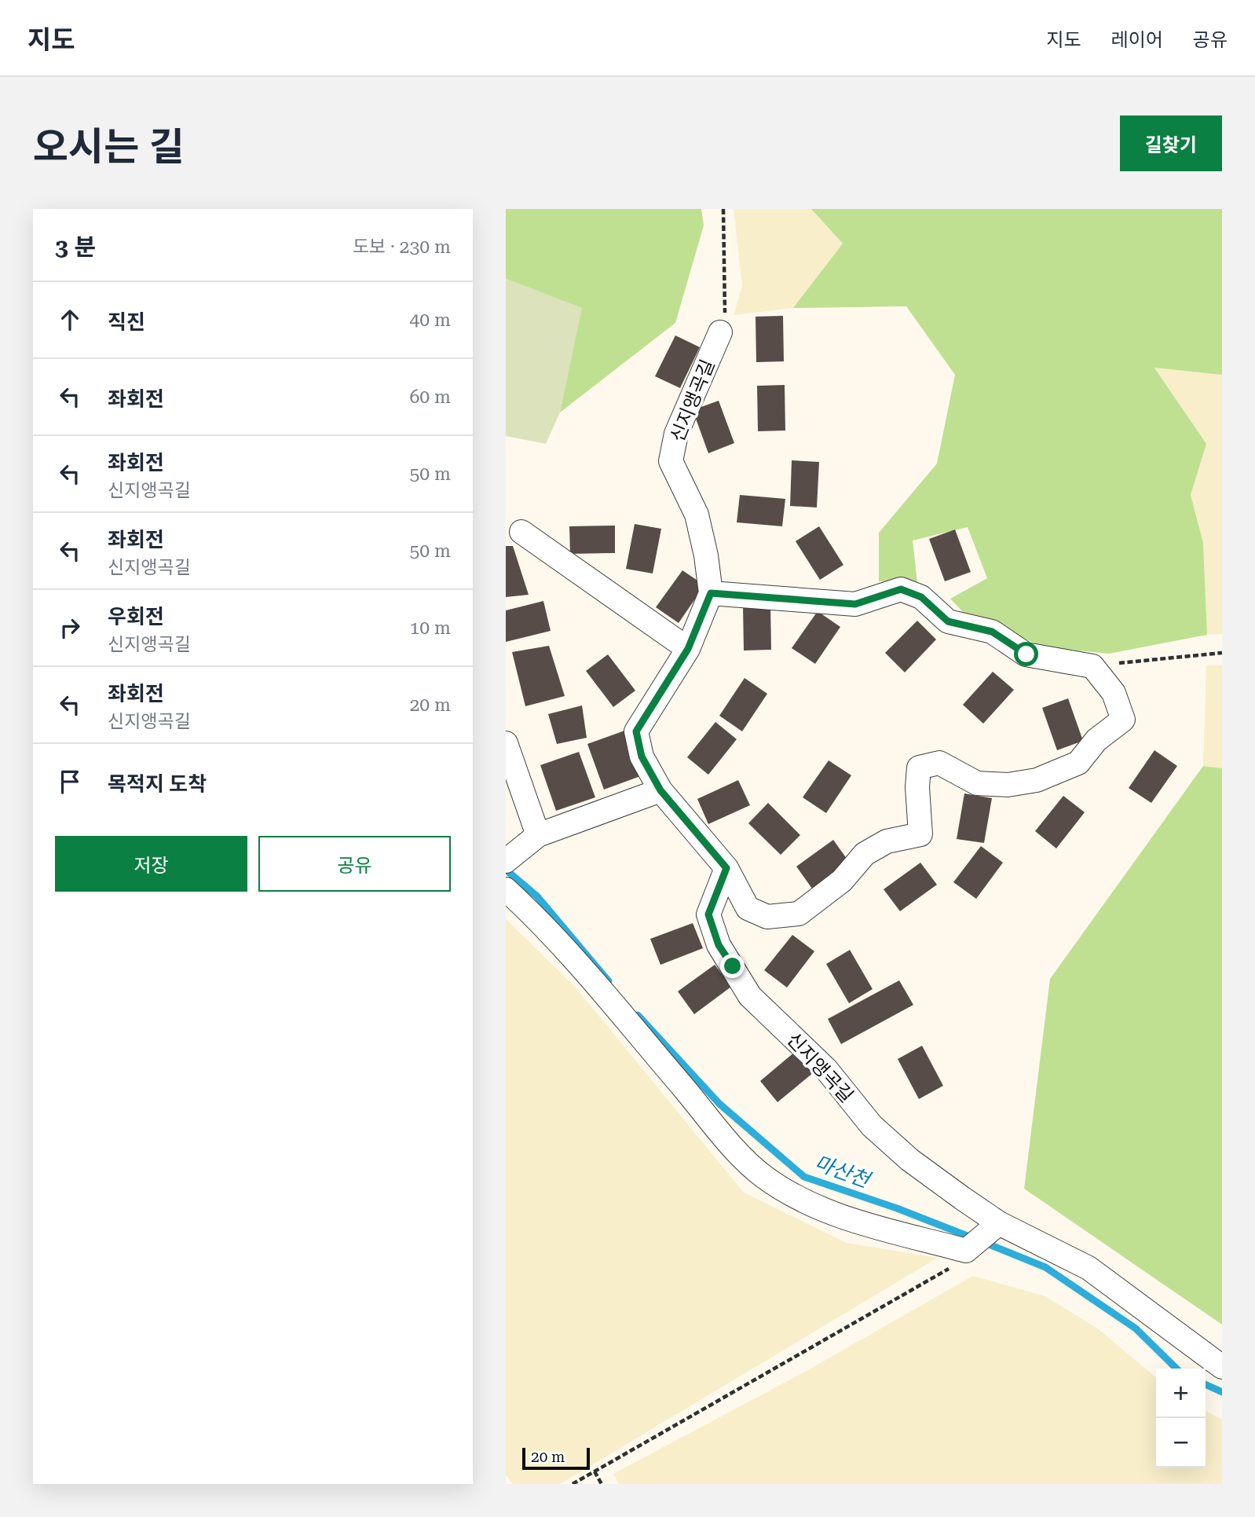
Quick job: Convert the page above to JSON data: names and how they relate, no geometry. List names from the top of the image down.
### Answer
{
  "streets": {
    "street": ["신지앵곡길"]
  },
  "water": ["마산천"],
  "scale_bar": "20 m",
  "page": {
    "header": "지도",
    "nav": ["지도", "레이어", "공유"],
    "title": "오시는 길",
    "buttons": [
      "길찾기",
      ["저장", "공유"]
    ],
    "heading": ["3 분", "도보 · 230 m"],
    "list": [
      ["직진", "40 m"],
      ["좌회전", "60 m"],
      ["좌회전", "신지앵곡길", "50 m"],
      ["좌회전", "신지앵곡길", "50 m"],
      ["우회전", "신지앵곡길", "10 m"],
      ["좌회전", "신지앵곡길", "20 m"],
      "목적지 도착"
    ],
    "map_buttons": ["+", "−"],
    "scale": "20 m"
  }
}
